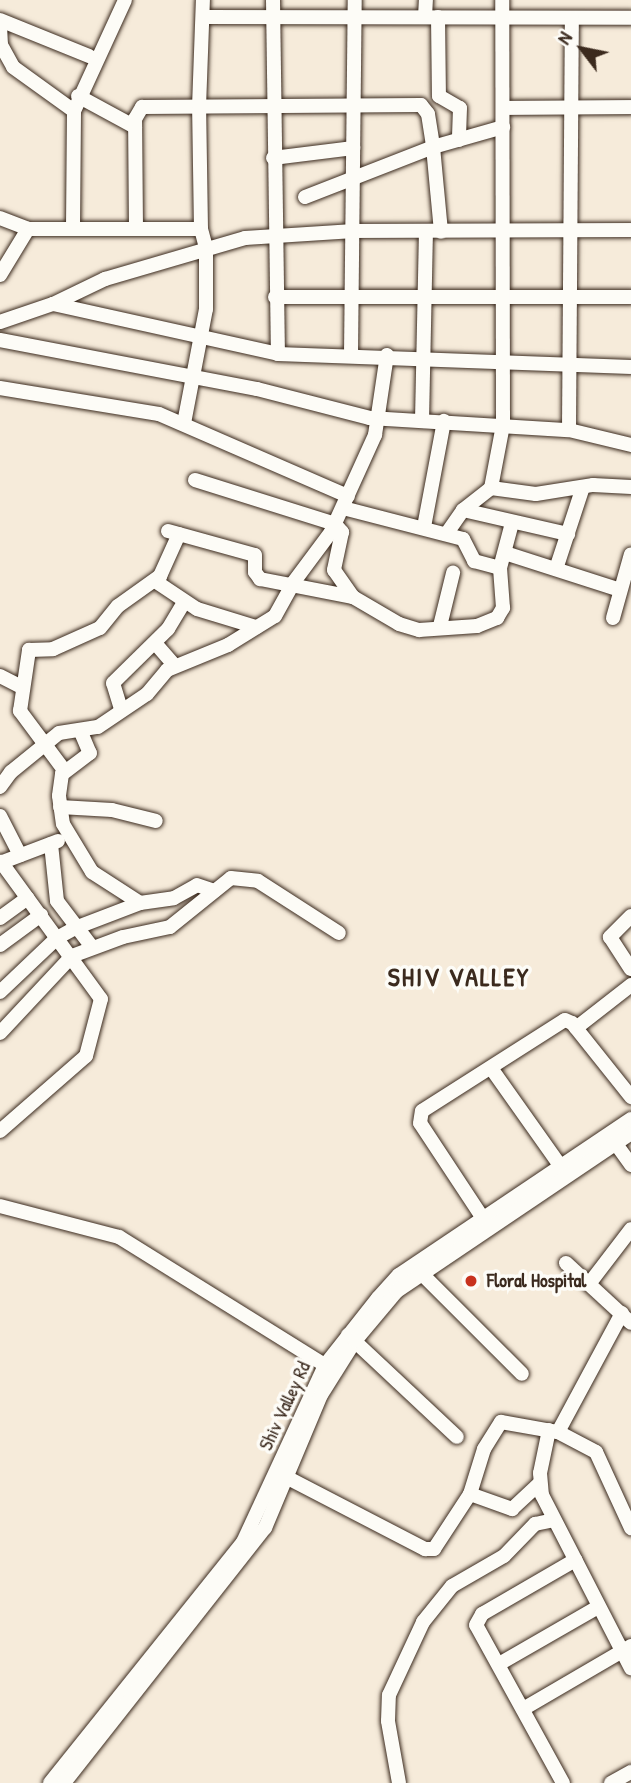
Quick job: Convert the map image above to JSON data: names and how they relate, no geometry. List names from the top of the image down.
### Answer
{
  "streets": {
    "street": ["Shiv Valley Rd"]
  },
  "districts": ["SHIV VALLEY"],
  "places": ["Floral Hospital"],
  "north": "top left"
}
